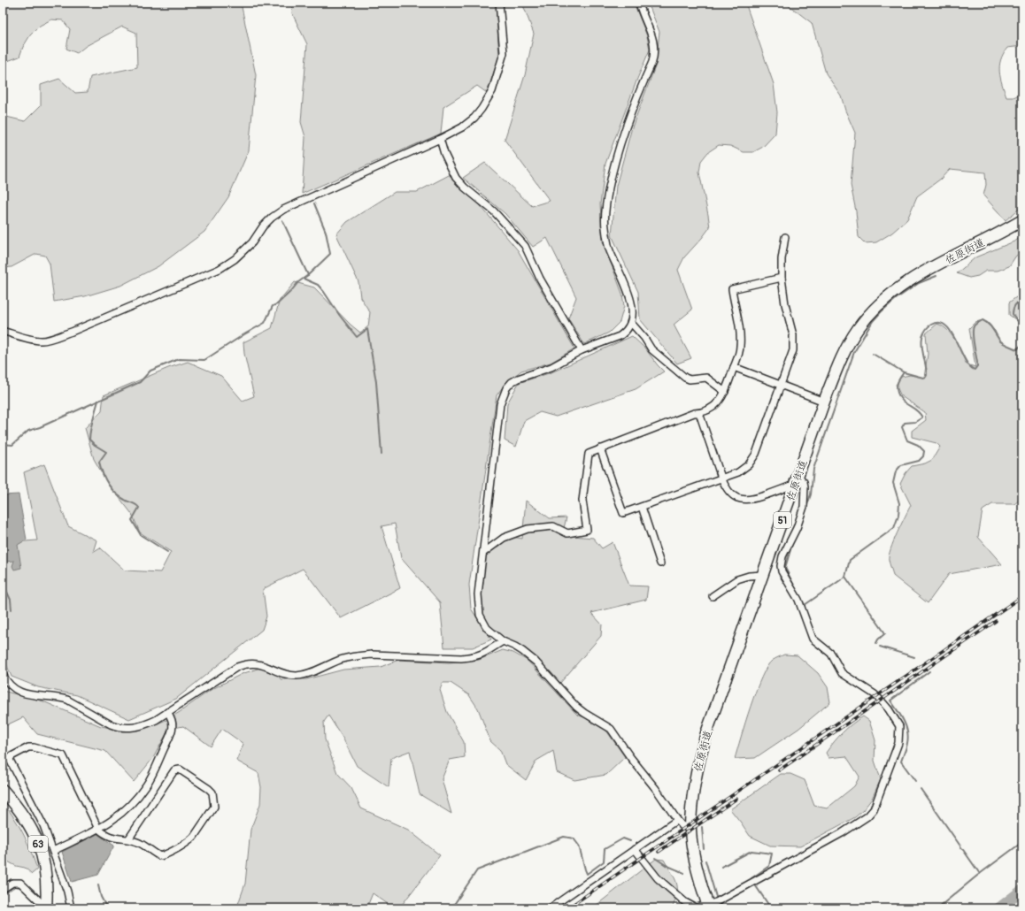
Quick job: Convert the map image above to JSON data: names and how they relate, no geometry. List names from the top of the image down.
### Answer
{
  "streets": {
    "main road": ["佐原街道", "51", "63"]
  }
}
